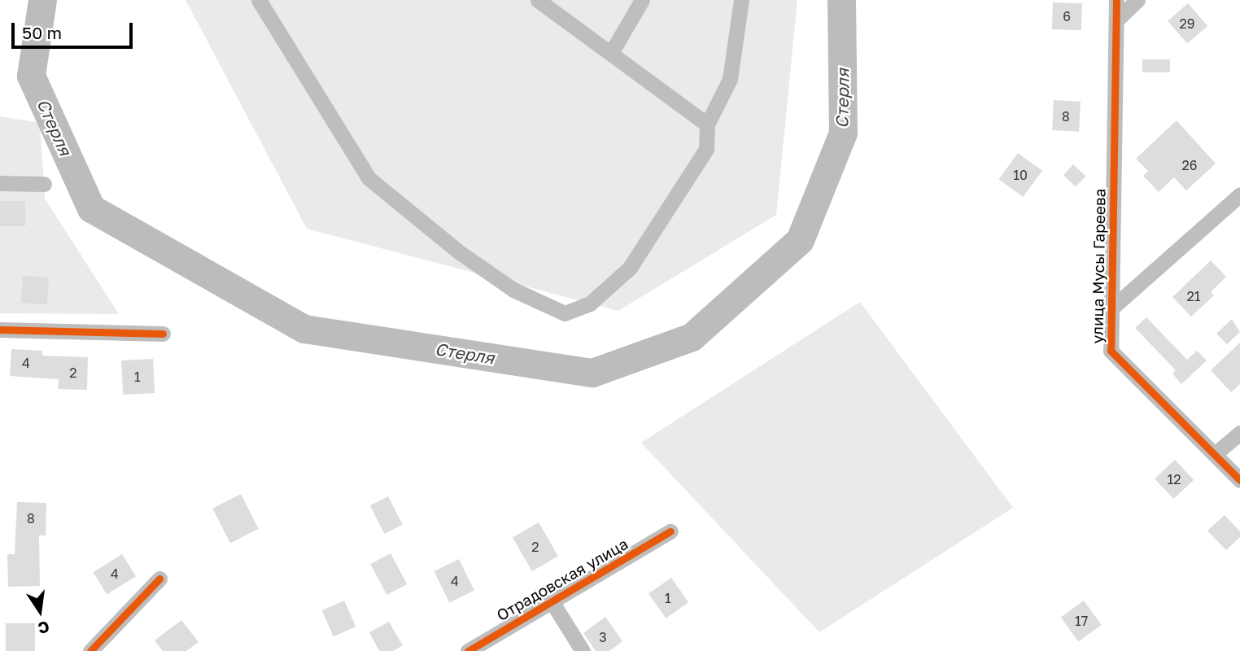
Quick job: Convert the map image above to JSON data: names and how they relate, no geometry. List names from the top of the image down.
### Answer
{
  "streets": {
    "street": ["улица Мусы Гареева", "Отрадовская улица"]
  },
  "water": ["Стерля"],
  "house_numbers": [
    "6",
    "29",
    "8",
    "26",
    "10",
    "21",
    "4",
    "2",
    "1",
    "12",
    "8",
    "2",
    "4",
    "4",
    "1",
    "17",
    "3"
  ],
  "scale_bar": "50 m",
  "north": "bottom"
}
